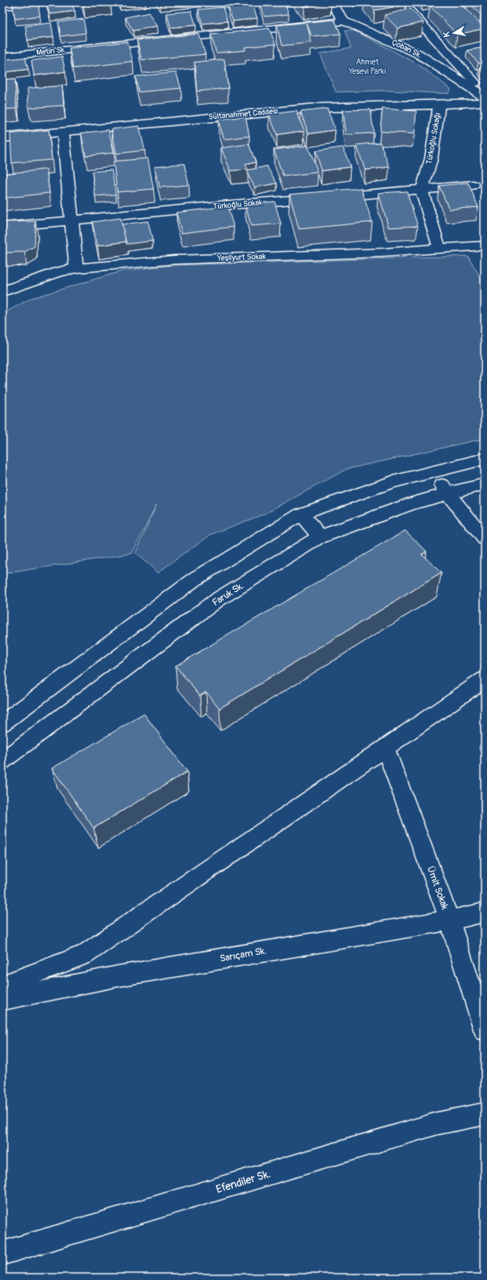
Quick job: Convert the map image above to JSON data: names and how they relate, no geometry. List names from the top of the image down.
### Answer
{
  "streets": {
    "street": [
      "Çoban Sk.",
      "Metin Sk.",
      "Sultanahmet Caddesi",
      "Türkoğlu Sokağı",
      "Türkoğlu Sokak",
      "Yeşilyurt Sokak",
      "Faruk Sk.",
      "Ümit Sokak",
      "Sarıçam Sk.",
      "Efendiler Sk."
    ]
  },
  "crossings": [
    ["Çoban Sk.", "Metin Sk."],
    ["Sultanahmet Caddesi", "Türkoğlu Sokağı"],
    ["Türkoğlu Sokağı", "Türkoğlu Sokak"],
    ["Ümit Sokak", "Sarıçam Sk."]
  ],
  "parks": ["Ahmet Yesevi Parkı"],
  "north": "left"
}
